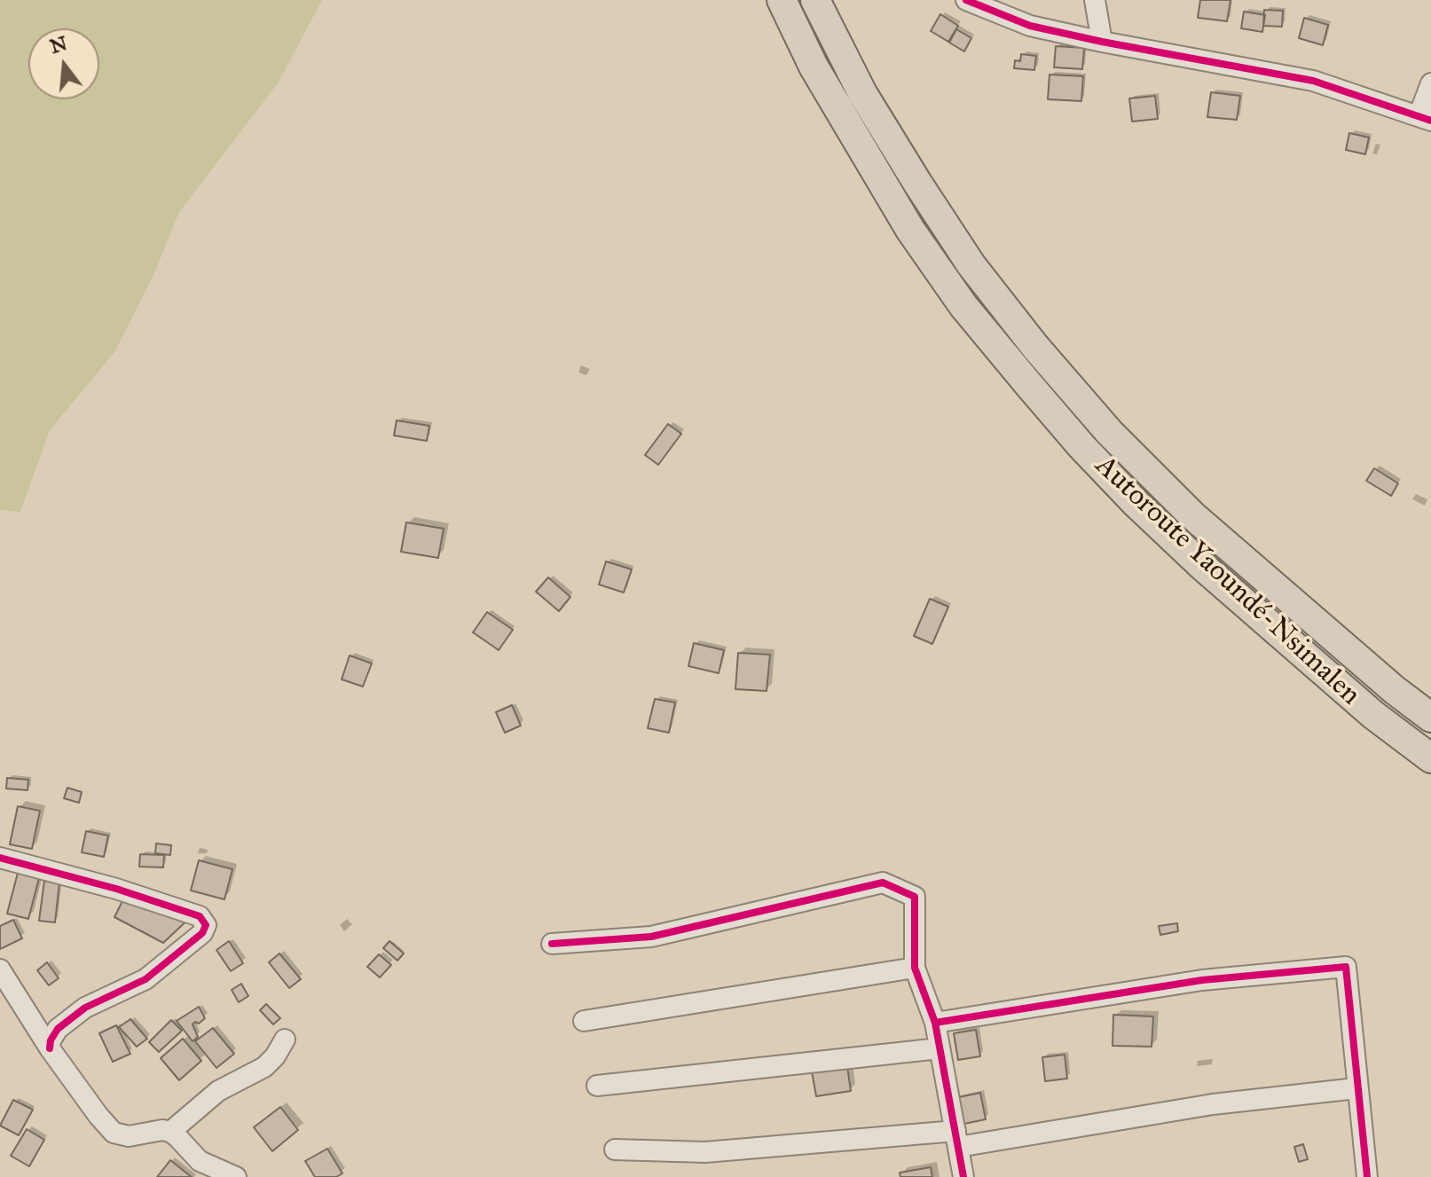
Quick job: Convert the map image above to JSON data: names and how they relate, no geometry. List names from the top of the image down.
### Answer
{
  "streets": {
    "highway": ["Autoroute Yaoundé-Nsimalen"]
  },
  "north": "top"
}
